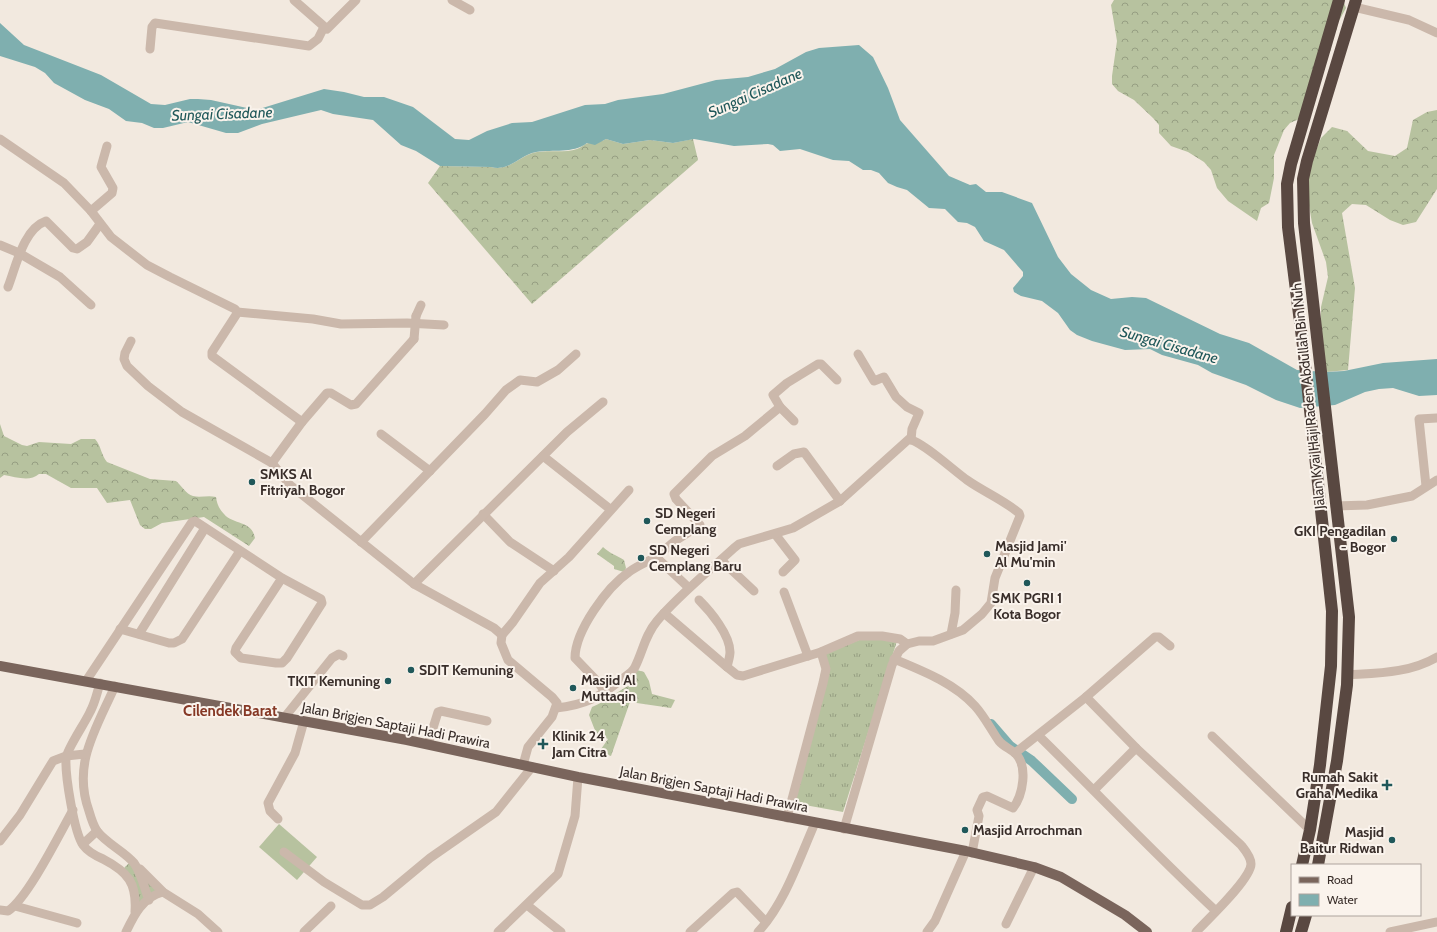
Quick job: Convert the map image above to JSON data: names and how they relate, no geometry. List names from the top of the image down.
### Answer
{
  "streets": {
    "highway": ["Jalan Kyai Haji Raden Abdullah Bin Nuh"],
    "main road": ["Jalan Brigjen Saptaji Hadi Prawira"]
  },
  "districts": ["Cilendek Barat"],
  "water": ["Sungai Cisadane"],
  "places": {
    "other": [
      "SMKS Al Fitriyah Bogor",
      "SD Negeri Cemplang",
      "GKI Pengadilan - Bogor",
      "Masjid Jami' Al Mu'min",
      "SD Negeri Cemplang Baru",
      "SMK PGRI 1 Kota Bogor",
      "SDIT Kemuning",
      "TKIT Kemuning",
      "Masjid Al Muttaqin",
      "Masjid Arrochman",
      "Masjid Baitur Ridwan"
    ],
    "health": ["Klinik 24 Jam Citra", "Rumah Sakit Graha Medika"]
  },
  "legend": ["Road", "Water"]
}
